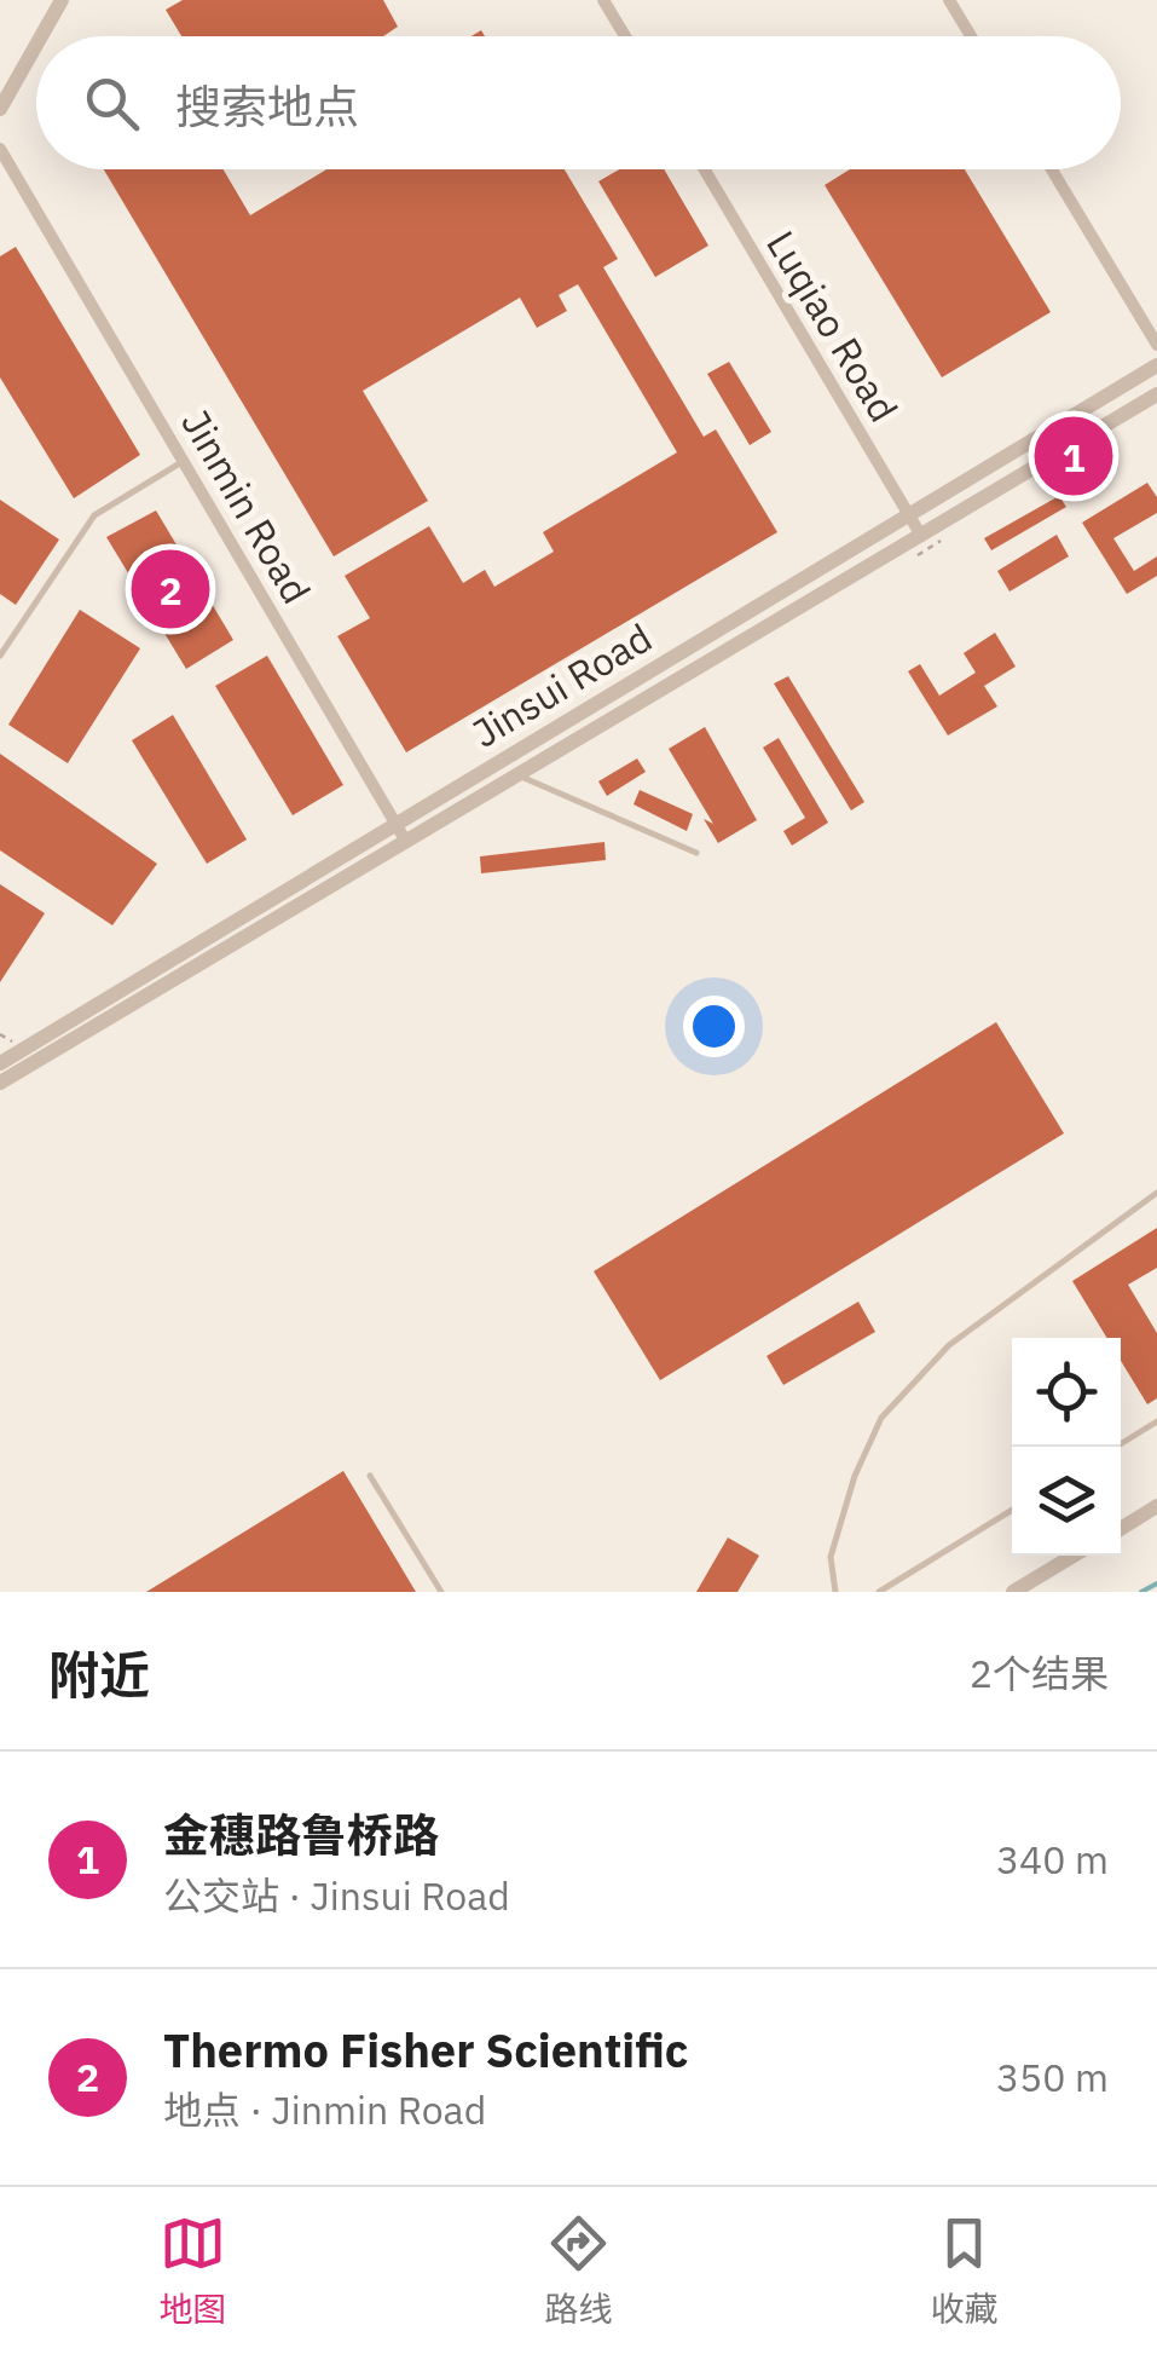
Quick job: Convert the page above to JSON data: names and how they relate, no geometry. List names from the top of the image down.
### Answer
{
  "streets": {
    "street": ["Luqiao Road", "Jinmin Road", "Jinsui Road"]
  },
  "crossings": [
    ["Luqiao Road", "Jinsui Road"],
    ["Jinmin Road", "Jinsui Road"]
  ],
  "page": {
    "search": "搜索地点",
    "pins": ["1", "2"],
    "heading": ["附近", "2个结果"],
    "list": [
      {
        "mark": "1",
        "name": "金穗路鲁桥路",
        "note": "公交站 · Jinsui Road",
        "value": "340 m"
      },
      {
        "mark": "2",
        "name": "Thermo Fisher Scientific",
        "note": "地点 · Jinmin Road",
        "value": "350 m"
      }
    ],
    "nav": ["地图", "路线", "收藏"]
  }
}
